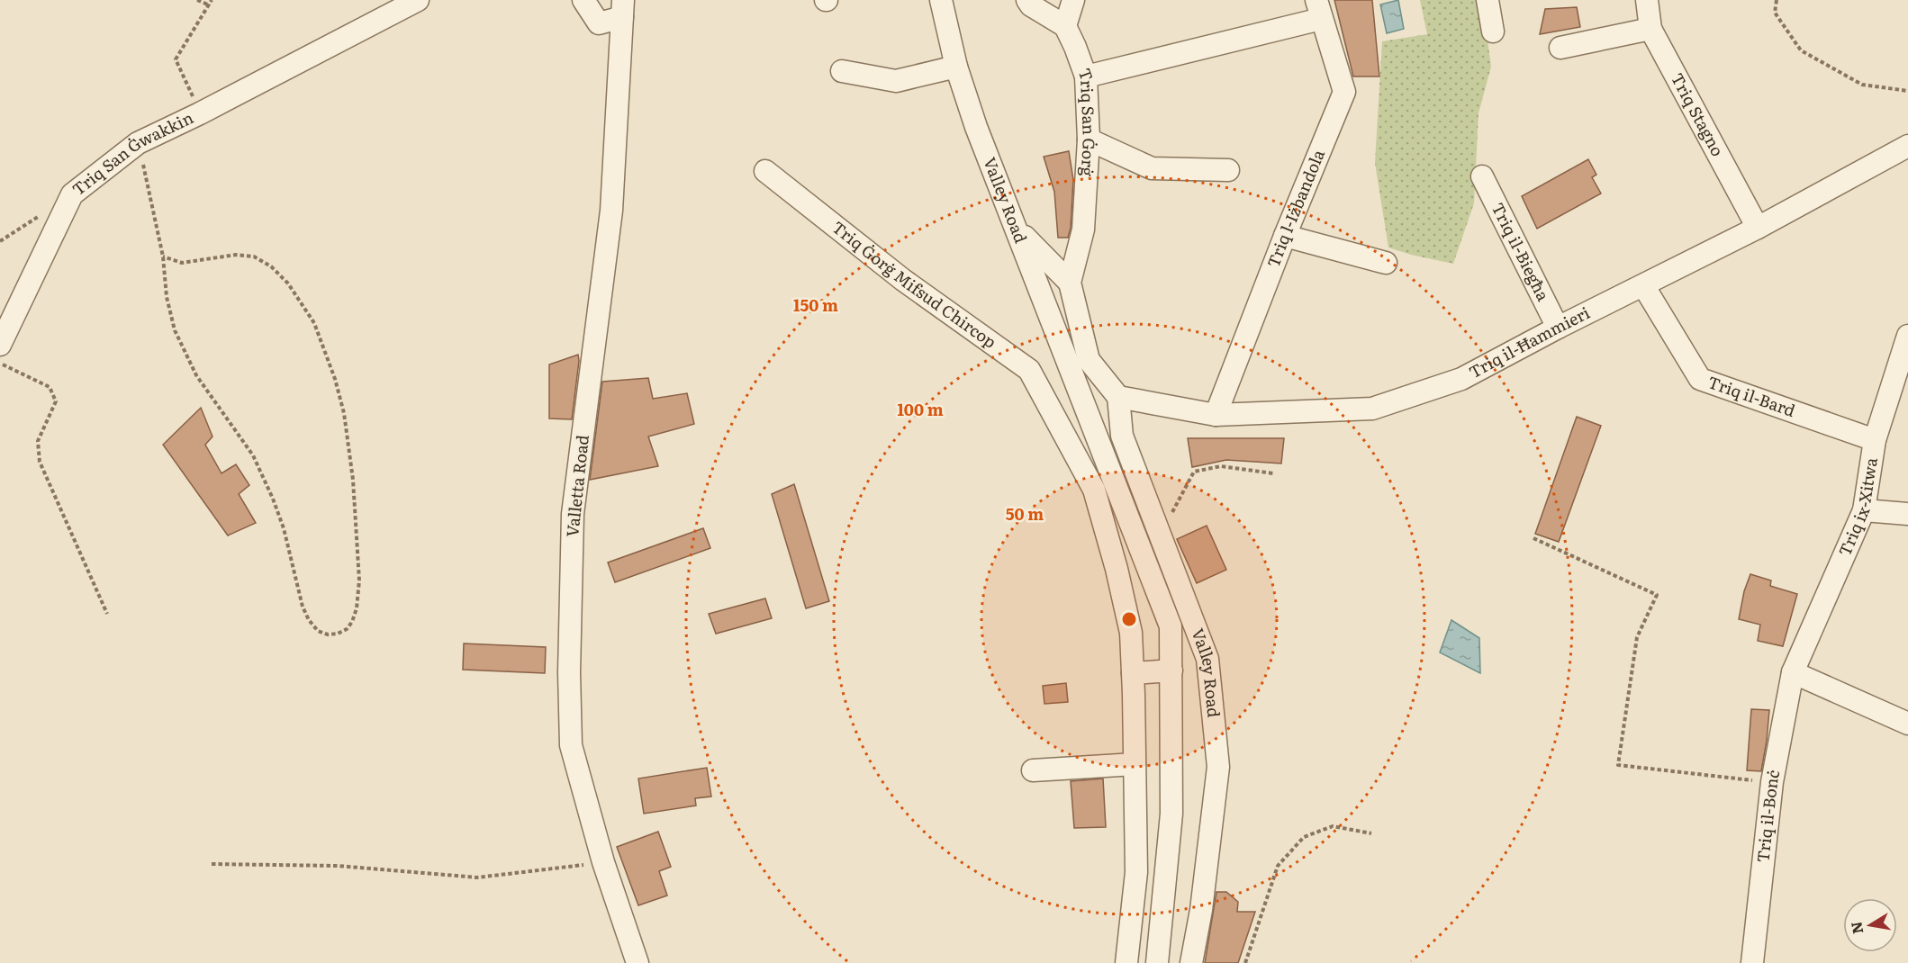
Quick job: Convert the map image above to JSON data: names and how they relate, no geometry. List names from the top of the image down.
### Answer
{
  "streets": {
    "street": [
      "Triq Stagno",
      "Triq San Ġorġ",
      "Triq San Ġwakkin",
      "Valley Road",
      "Triq l-Iżbandola",
      "Triq il-Biegħa",
      "Triq Ġorġ Mifsud Chircop",
      "Triq il-Ħammieri",
      "Triq il-Bard",
      "Valletta Road",
      "Triq ix-Xitwa",
      "Triq il-Bonċ"
    ]
  },
  "crossings": [
    ["Triq Stagno", "Triq il-Ħammieri"],
    ["Triq San Ġorġ", "Valley Road"],
    ["Triq San Ġorġ", "Triq il-Ħammieri"],
    ["Valley Road", "Triq il-Ħammieri"],
    ["Triq l-Iżbandola", "Triq il-Ħammieri"],
    ["Triq il-Biegħa", "Triq il-Ħammieri"],
    ["Triq il-Ħammieri", "Triq il-Bard"],
    ["Triq il-Bard", "Triq ix-Xitwa"],
    ["Triq ix-Xitwa", "Triq il-Bonċ"]
  ],
  "north": "left",
  "rings": ["150 m", "100 m", "50 m"]
}
